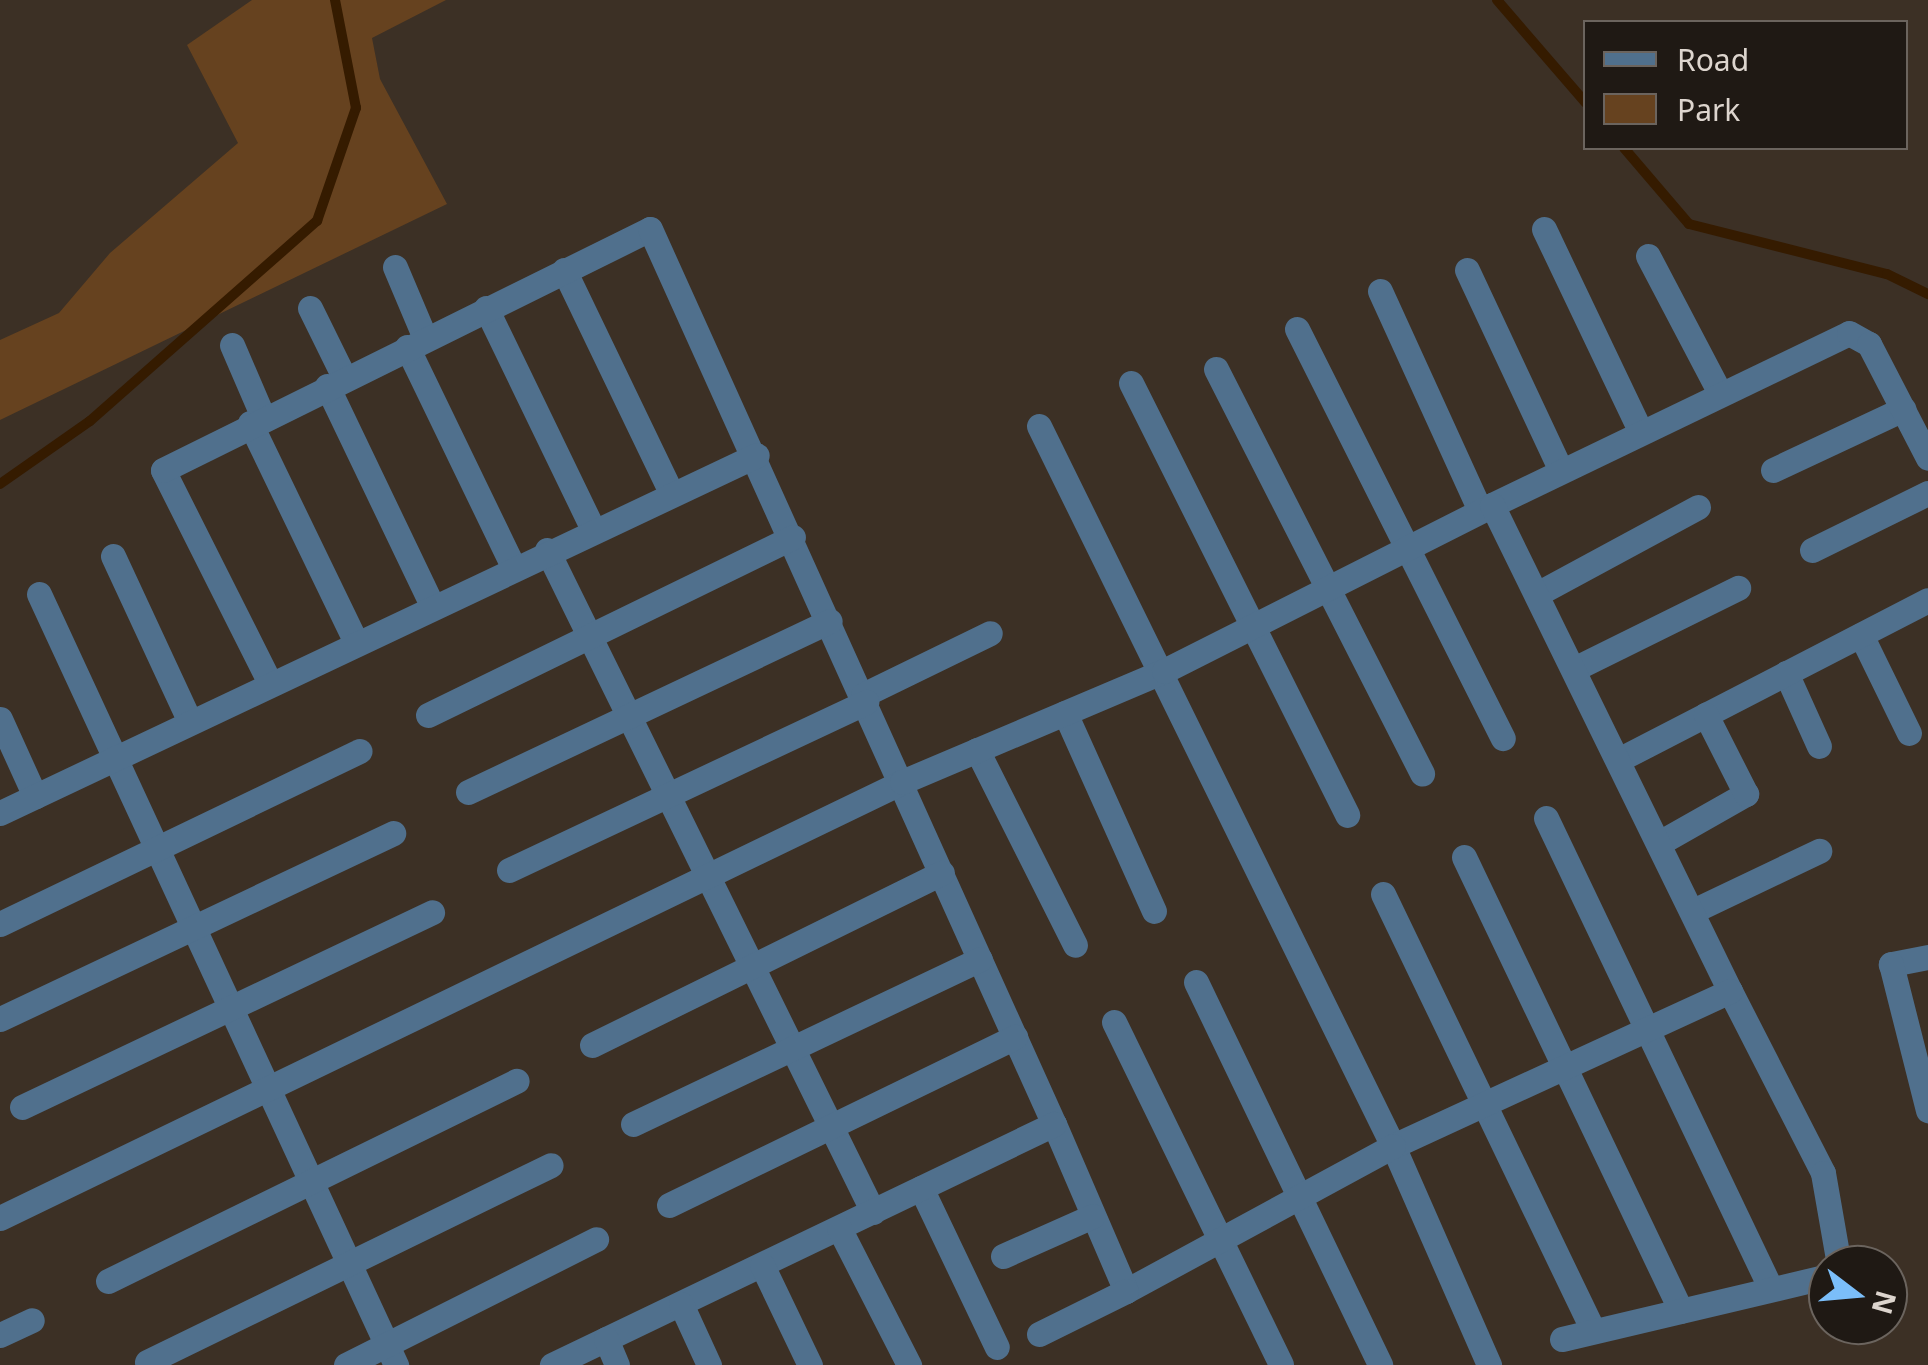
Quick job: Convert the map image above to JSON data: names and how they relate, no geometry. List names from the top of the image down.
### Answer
{
  "legend": ["Road", "Park"],
  "north": "right"
}
